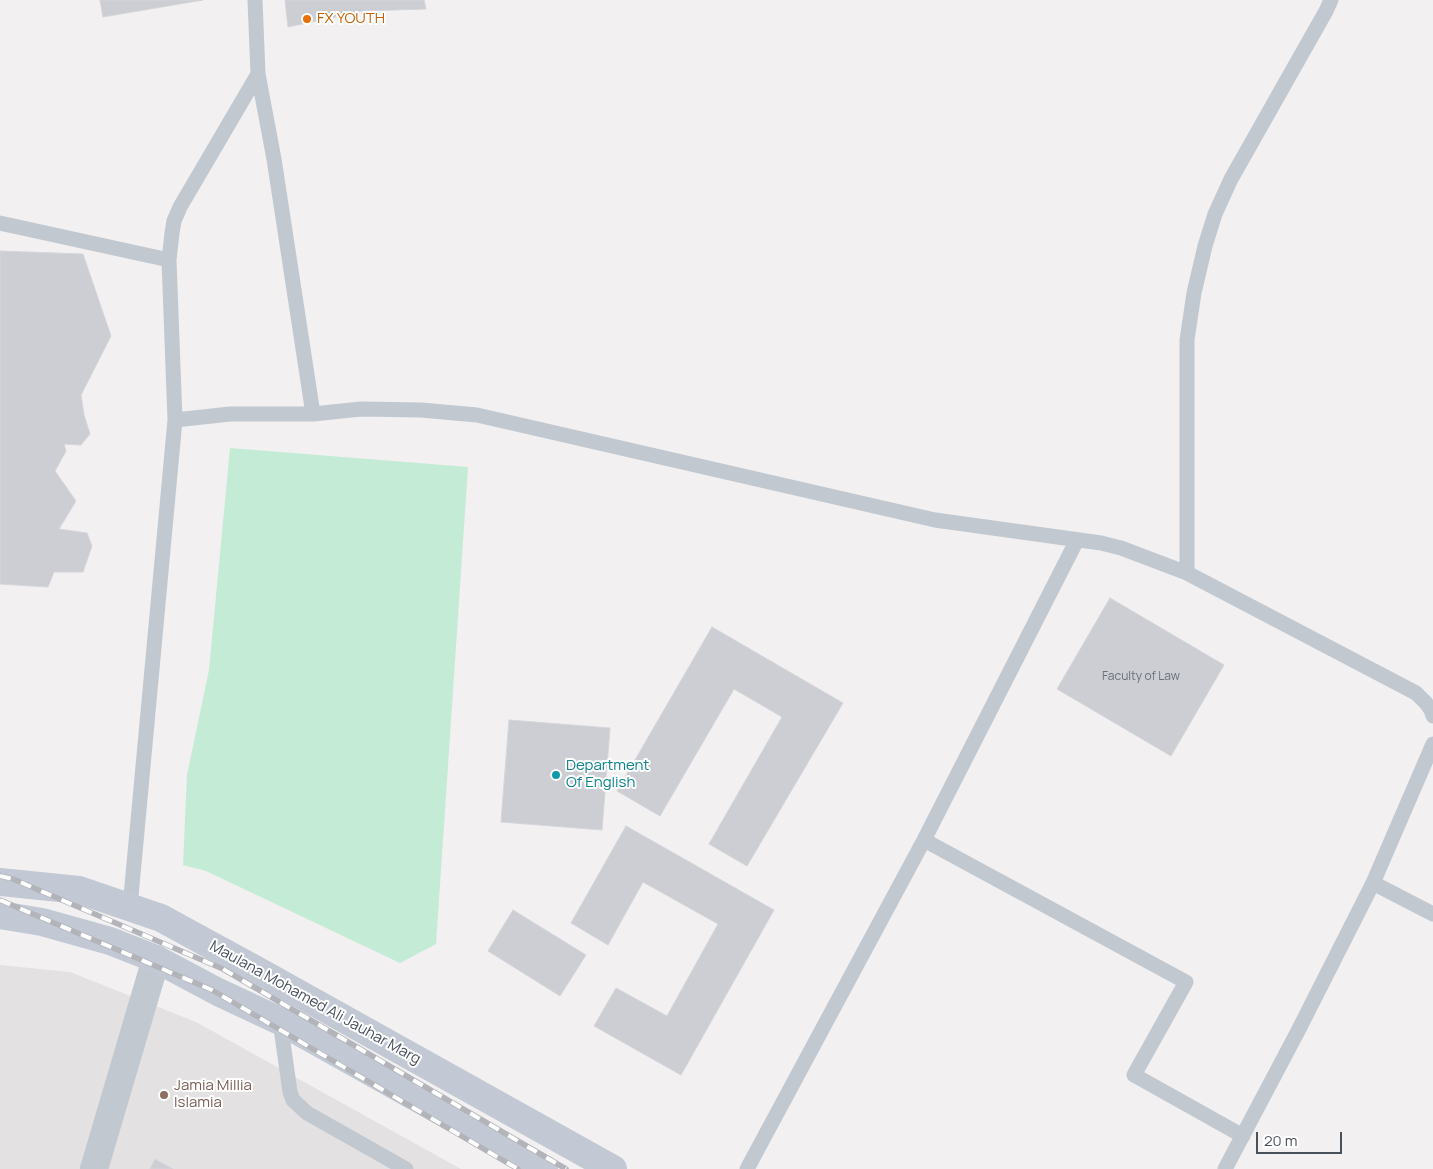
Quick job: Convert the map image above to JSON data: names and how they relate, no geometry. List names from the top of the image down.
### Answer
{
  "streets": {
    "main road": ["Maulana Mohamed Ali Jauhar Marg"]
  },
  "places": ["FX YOUTH", "Department Of English", "Jamia Millia Islamia"],
  "house_numbers": ["Faculty of Law"],
  "scale_bar": "20 m"
}
